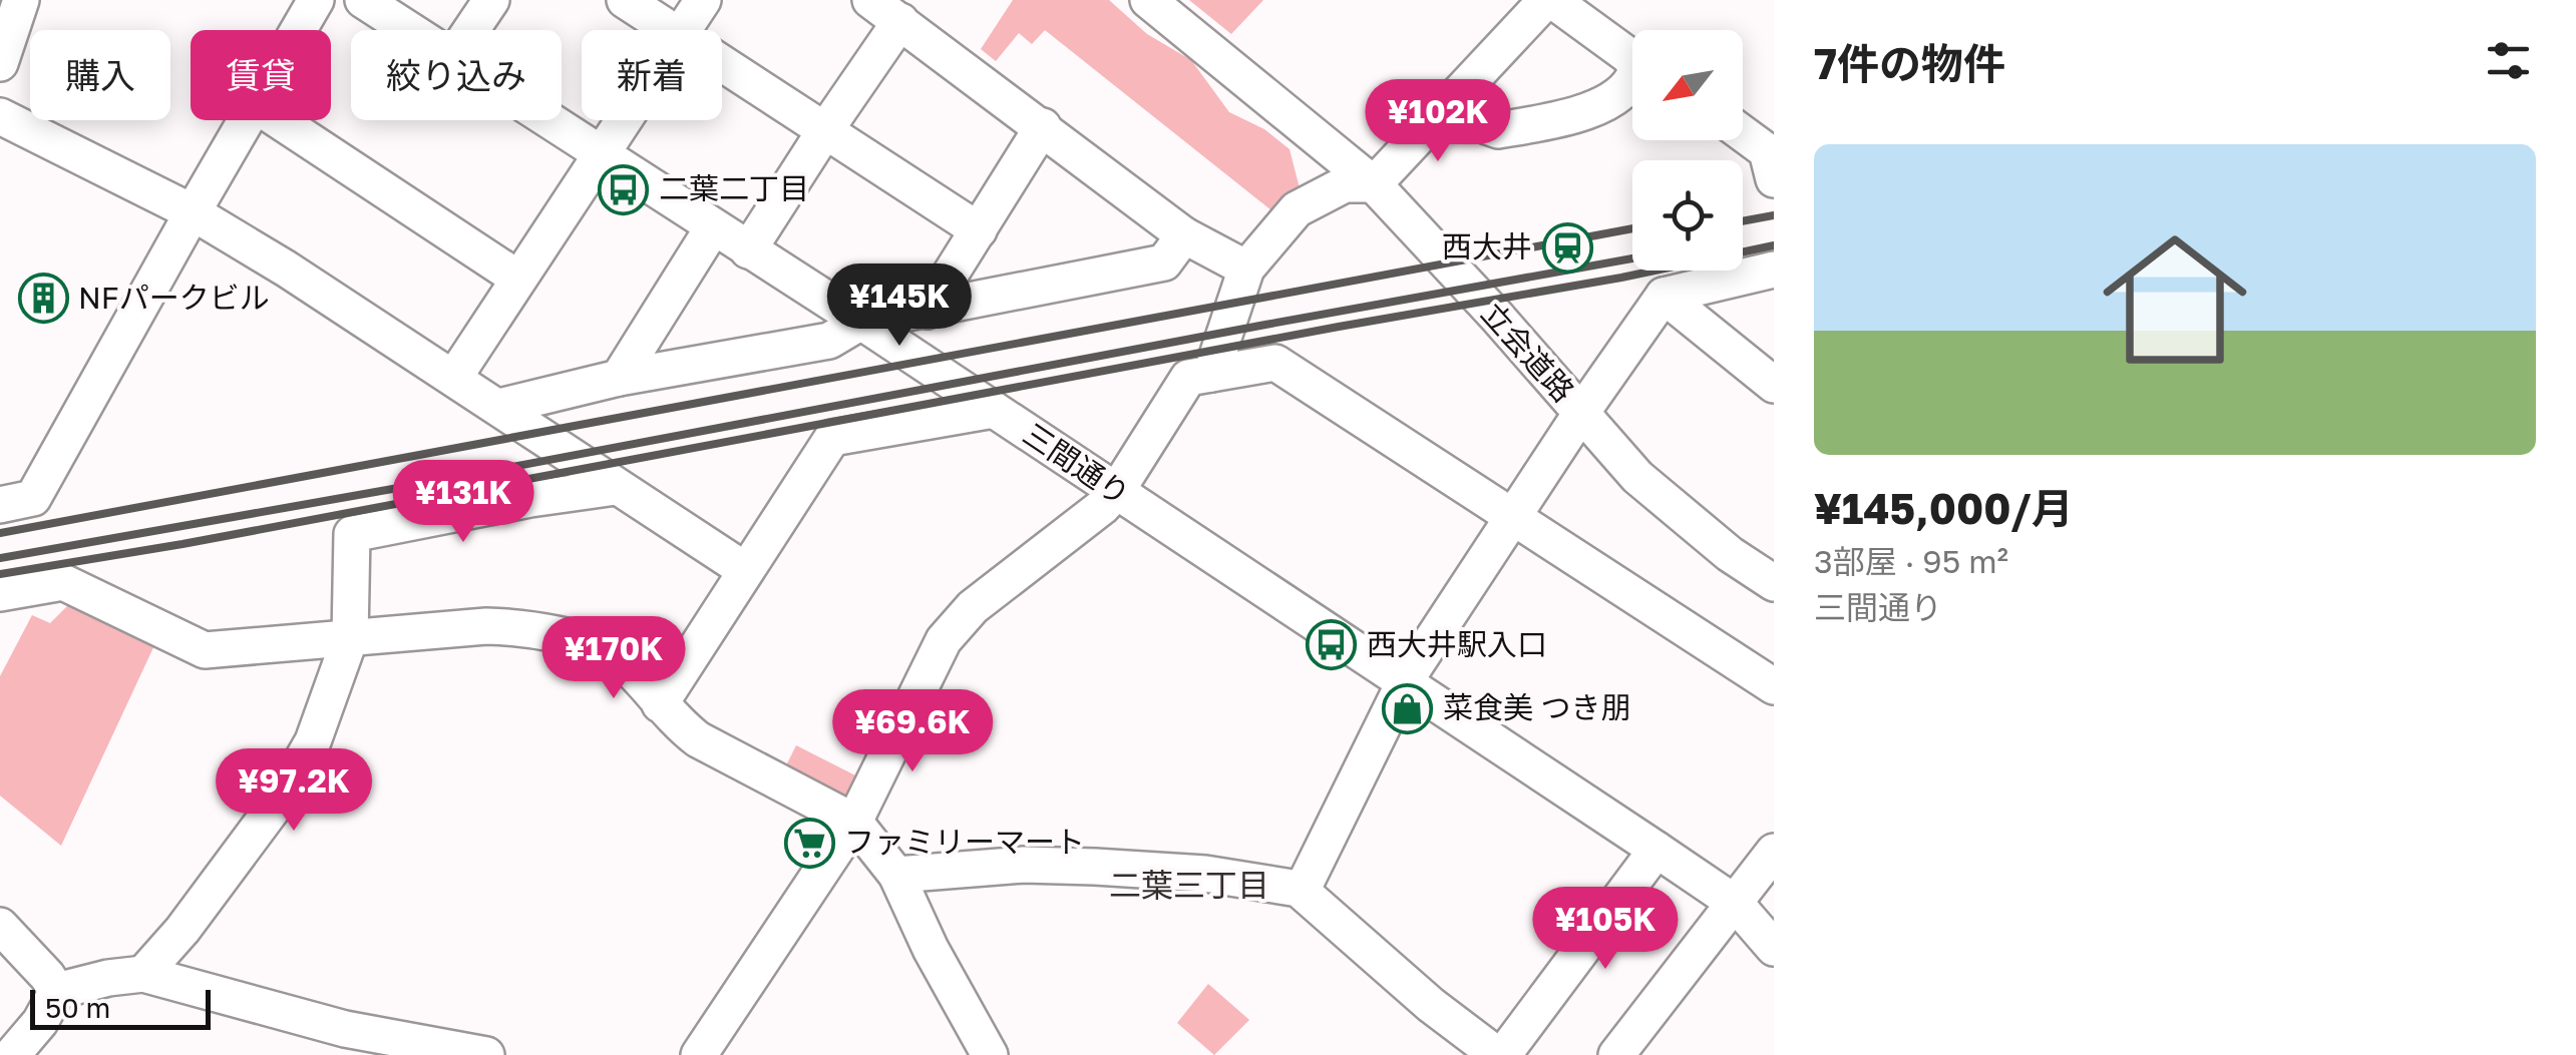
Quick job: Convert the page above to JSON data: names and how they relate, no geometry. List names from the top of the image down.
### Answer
{
  "streets": {
    "street": ["立会道路", "三間通り"]
  },
  "districts": ["二葉三丁目"],
  "places": {
    "bus stop": ["二葉二丁目", "西大井駅入口"],
    "station": ["西大井"],
    "building": ["NFパークビル"],
    "shop": ["菜食美 つき朋"],
    "supermarket": ["ファミリーマート"]
  },
  "scale_bar": "50 m",
  "north": "bottom left",
  "page": {
    "heading": "7件の物件",
    "chip": [
      "購入",
      "賃貸",
      "絞り込み",
      "新着"
    ],
    "price": [
      "¥102K",
      "¥145K",
      "¥131K",
      "¥170K",
      "¥69.6K",
      "¥97.2K",
      "¥105K"
    ],
    "list": [
      {
        "name": "¥145,000/月",
        "note": "3部屋 · 95 m² · 三間通り"
      }
    ],
    "scale": "50 m"
  }
}
